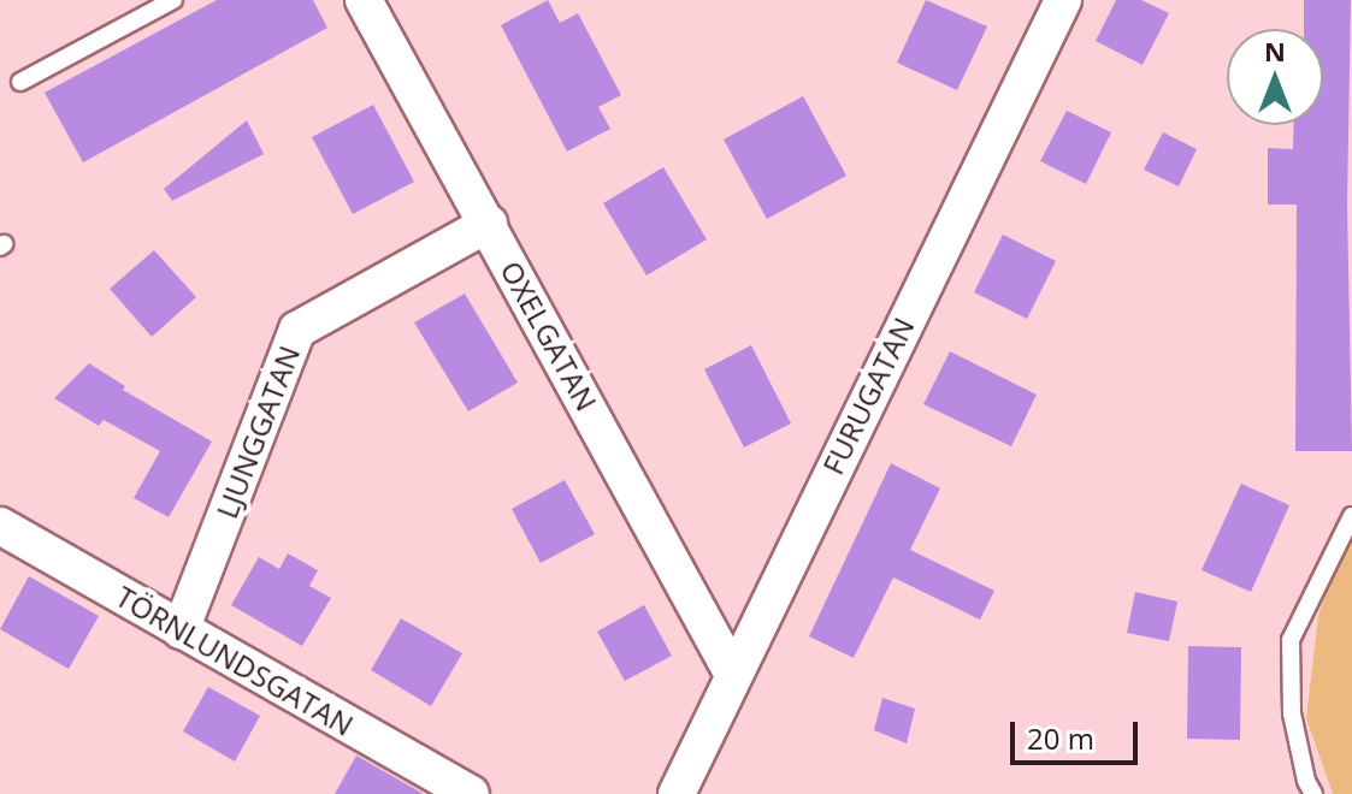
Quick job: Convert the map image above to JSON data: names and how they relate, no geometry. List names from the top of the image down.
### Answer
{
  "streets": {
    "street": [
      "OXELGATAN",
      "FURUGATAN",
      "LJUNGGATAN",
      "TÖRNLUNDSGATAN"
    ]
  },
  "crossings": [
    ["OXELGATAN", "FURUGATAN"],
    ["OXELGATAN", "LJUNGGATAN"],
    ["LJUNGGATAN", "TÖRNLUNDSGATAN"]
  ],
  "scale_bar": "20 m",
  "north": "top"
}
